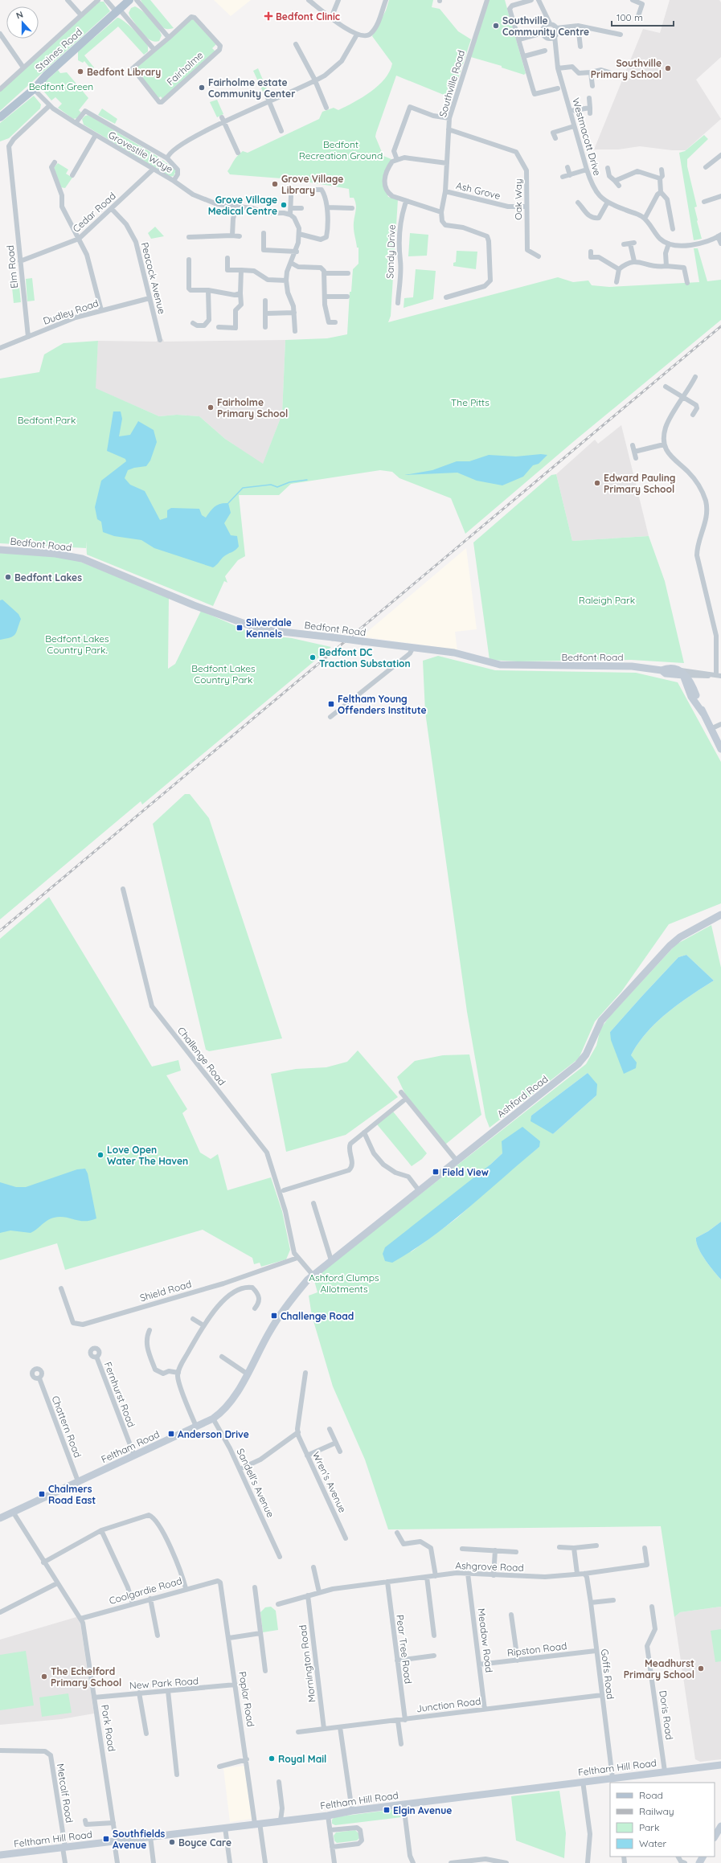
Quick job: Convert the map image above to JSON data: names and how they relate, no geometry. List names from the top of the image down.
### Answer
{
  "streets": {
    "main road": ["Staines Road"],
    "street": [
      "Fairholme",
      "Southville Road",
      "Westmacott Drive",
      "Grovestile Waye",
      "Ash Grove",
      "Oak Way",
      "Cedar Road",
      "Sandy Drive",
      "Elm Road",
      "Peacock Avenue",
      "Dudley Road",
      "Bedfont Road",
      "Challenge Road",
      "Ashford Road",
      "Shield Road",
      "Fernhurst Road",
      "Chattern Road",
      "Feltham Road",
      "Wren's Avenue",
      "Sandell's Avenue",
      "Ashgrove Road",
      "Coolgardie Road",
      "Meadow Road",
      "Pear Tree Road",
      "Ripston Road",
      "Mornington Road",
      "Goffs Road",
      "New Park Road",
      "Poplar Road",
      "Junction Road",
      "Doris Road",
      "Park Road",
      "Feltham Hill Road",
      "Metcalf Road"
    ]
  },
  "crossings": [
    ["Staines Road", "Grovestile Waye"],
    ["Southville Road", "Ash Grove"],
    ["Southville Road", "Oak Way"],
    ["Grovestile Waye", "Cedar Road"],
    ["Grovestile Waye", "Elm Road"],
    ["Ash Grove", "Oak Way"],
    ["Cedar Road", "Elm Road"],
    ["Cedar Road", "Peacock Avenue"],
    ["Elm Road", "Dudley Road"],
    ["Peacock Avenue", "Dudley Road"],
    ["Challenge Road", "Ashford Road"],
    ["Challenge Road", "Shield Road"],
    ["Challenge Road", "Feltham Road"],
    ["Ashford Road", "Feltham Road"],
    ["Fernhurst Road", "Feltham Road"],
    ["Chattern Road", "Feltham Road"],
    ["Feltham Road", "Sandell's Avenue"],
    ["Ashgrove Road", "Meadow Road"],
    ["Ashgrove Road", "Pear Tree Road"],
    ["Ashgrove Road", "Mornington Road"],
    ["Ashgrove Road", "Goffs Road"],
    ["Coolgardie Road", "Poplar Road"],
    ["Coolgardie Road", "Park Road"],
    ["Meadow Road", "Ripston Road"],
    ["Meadow Road", "Junction Road"],
    ["Pear Tree Road", "Junction Road"],
    ["Ripston Road", "Goffs Road"],
    ["Mornington Road", "Junction Road"],
    ["Goffs Road", "Junction Road"],
    ["Goffs Road", "Feltham Hill Road"],
    ["New Park Road", "Poplar Road"],
    ["New Park Road", "Park Road"],
    ["Poplar Road", "Feltham Hill Road"],
    ["Doris Road", "Feltham Hill Road"],
    ["Park Road", "Feltham Hill Road"],
    ["Feltham Hill Road", "Metcalf Road"]
  ],
  "parks": [
    "Bedfont Green",
    "Bedfont Recreation Ground",
    "The Pitts",
    "Bedfont Park",
    "Raleigh Park",
    "Bedfont Lakes Country Park.",
    "Bedfont Lakes Country Park",
    "Ashford Clumps Allotments"
  ],
  "places": {
    "health": ["Bedfont Clinic"],
    "other": [
      "Southville Community Centre",
      "Southville Primary School",
      "Bedfont Library",
      "Fairholme estate Community Center",
      "Grove Village Library",
      "Grove Village Medical Centre",
      "Fairholme Primary School",
      "Edward Pauling Primary School",
      "Bedfont Lakes",
      "Bedfont DC Traction Substation",
      "Love Open Water The Haven",
      "Meadhurst Primary School",
      "The Echelford Primary School",
      "Royal Mail",
      "Boyce Care"
    ],
    "transit": [
      "Silverdale Kennels",
      "Feltham Young Offenders Institute",
      "Field View",
      "Challenge Road",
      "Anderson Drive",
      "Chalmers Road East",
      "Elgin Avenue",
      "Southfields Avenue"
    ]
  },
  "legend": [
    "Road",
    "Railway",
    "Park",
    "Water"
  ],
  "scale_bar": "100 m",
  "north": "top"
}
